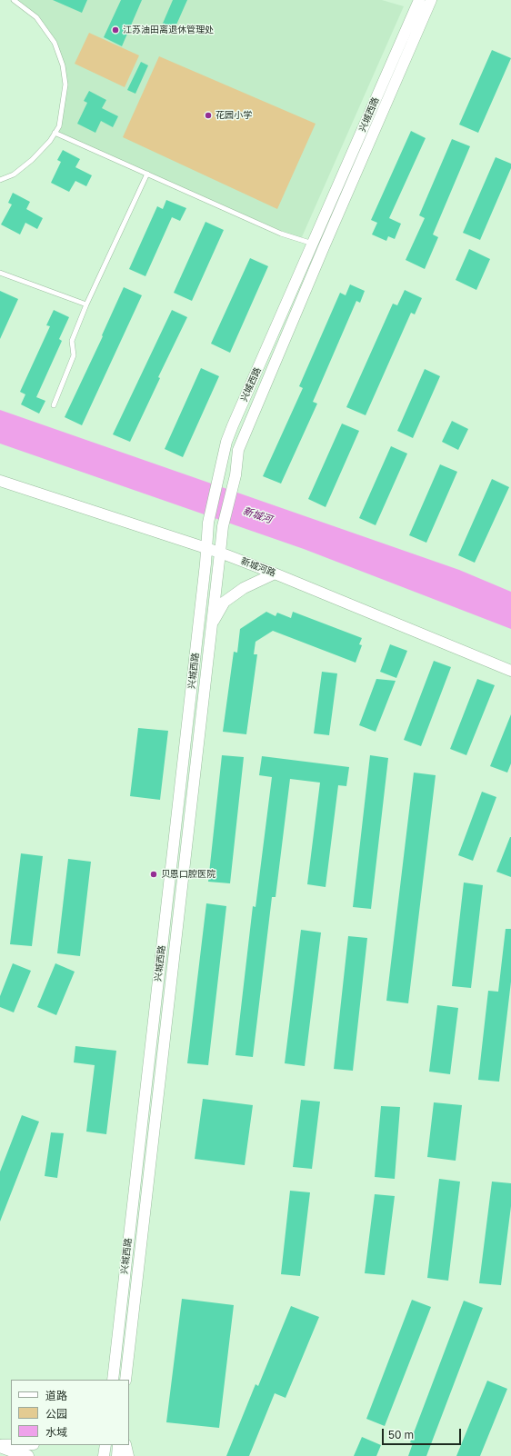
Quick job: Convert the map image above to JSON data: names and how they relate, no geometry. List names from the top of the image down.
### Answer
{
  "streets": {
    "street": ["兴城西路", "新城河路"]
  },
  "crossings": [
    ["兴城西路", "新城河路"]
  ],
  "water": ["新城河"],
  "places": ["江苏油田离退休管理处", "花园小学", "贝恩口腔医院"],
  "legend": ["道路", "公园", "水域"],
  "scale_bar": "50 m"
}
